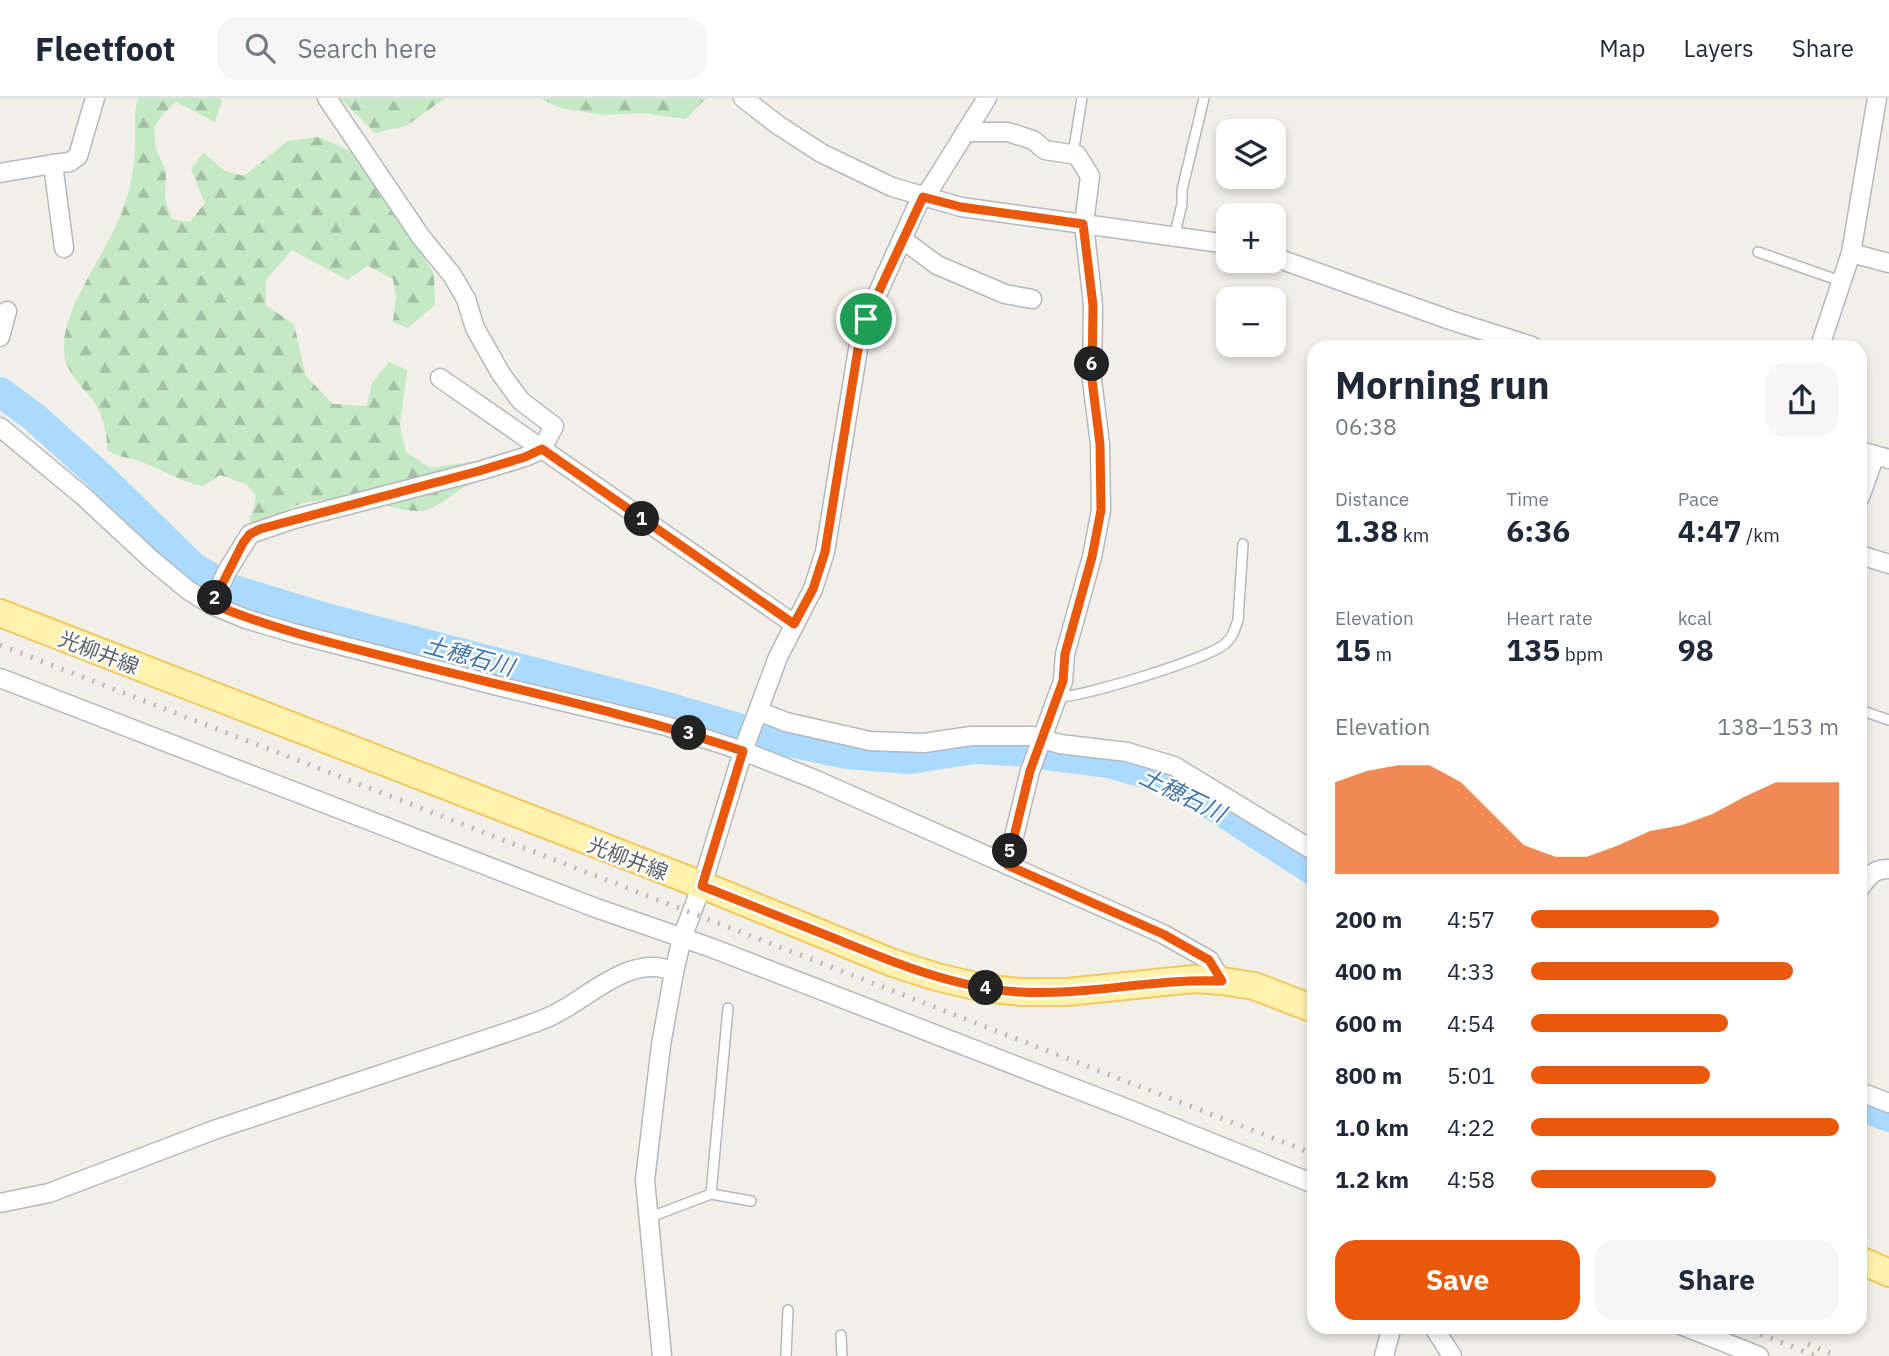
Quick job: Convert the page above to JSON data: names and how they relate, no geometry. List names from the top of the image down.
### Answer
{
  "streets": {
    "main road": ["光柳井線"]
  },
  "water": ["土穂石川"],
  "page": {
    "header": "Fleetfoot",
    "search": "Search here",
    "nav": ["Map", "Layers", "Share"],
    "map_buttons": ["+", "−"],
    "heading": ["Morning run", "06:38"],
    "pins": [
      "6",
      "1",
      "2",
      "3",
      "5",
      "4"
    ],
    "stats": [
      ["Distance", "1.38 km"],
      ["Time", "6:36"],
      ["Pace", "4:47 /km"],
      ["Elevation", "15 m"],
      ["Heart rate", "135 bpm"],
      ["kcal", "98"]
    ],
    "chart": ["Elevation", "138–153 m"],
    "list": [
      {
        "name": "200 m",
        "note": "4:57"
      },
      {
        "name": "400 m",
        "note": "4:33"
      },
      {
        "name": "600 m",
        "note": "4:54"
      },
      {
        "name": "800 m",
        "note": "5:01"
      },
      {
        "name": "1.0 km",
        "note": "4:22"
      },
      {
        "name": "1.2 km",
        "note": "4:58"
      }
    ],
    "buttons": ["Save", "Share"]
  }
}
